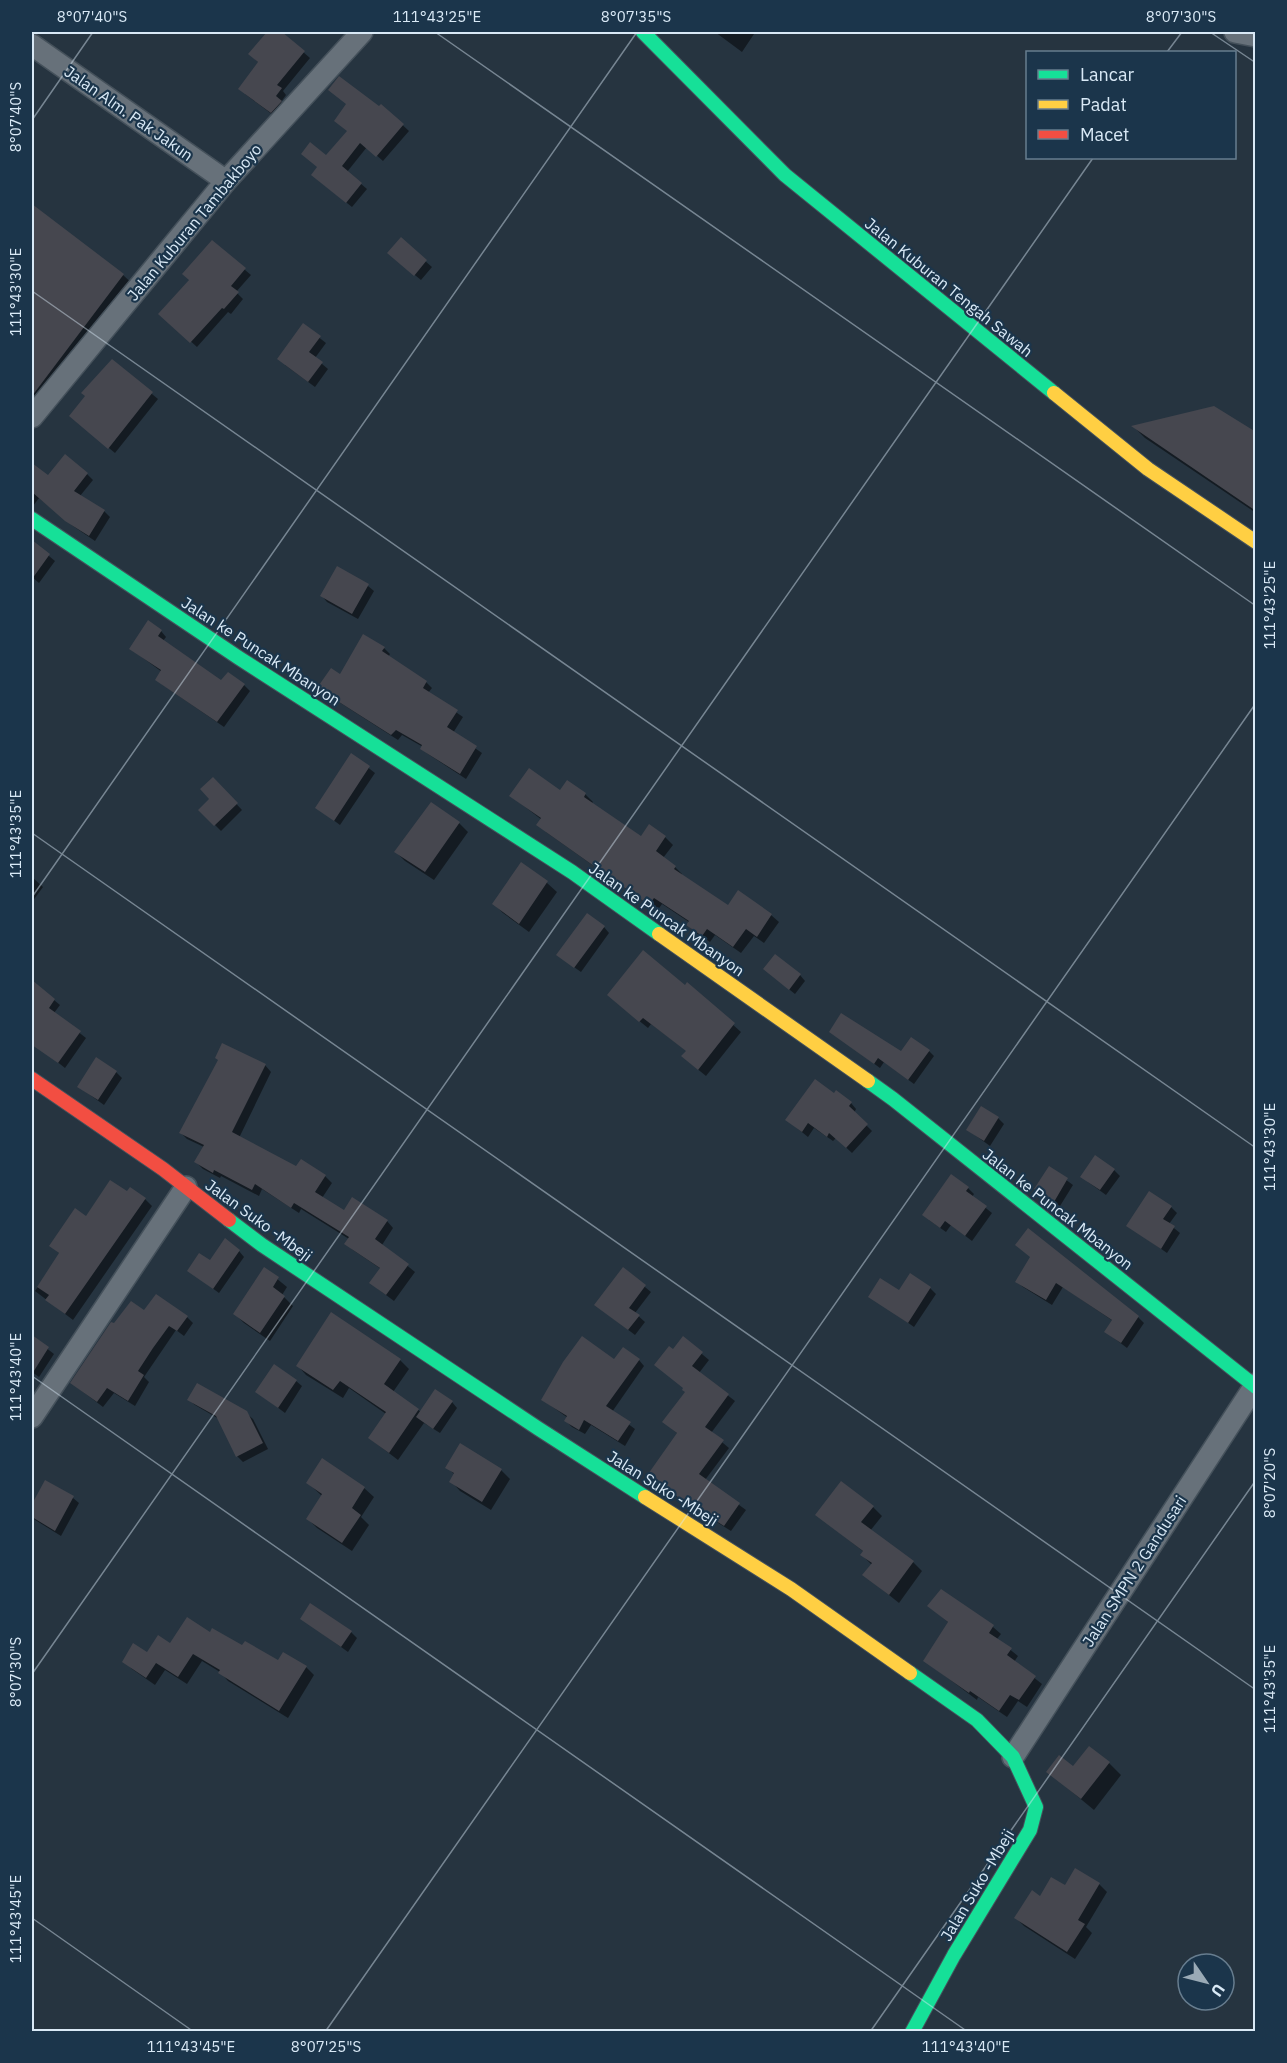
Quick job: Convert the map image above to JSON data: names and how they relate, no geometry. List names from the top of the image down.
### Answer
{
  "streets": {
    "street": [
      "Jalan Alm. Pak Jakun",
      "Jalan Kuburan Tambakboyo",
      "Jalan Kuburan Tengah Sawah",
      "Jalan ke Puncak Mbanyon",
      "Jalan Suko -Mbeji",
      "Jalan SMPN 2 Gandusari"
    ]
  },
  "crossings": [
    ["Jalan Alm. Pak Jakun", "Jalan Kuburan Tambakboyo"],
    ["Jalan ke Puncak Mbanyon", "Jalan SMPN 2 Gandusari"],
    ["Jalan Suko -Mbeji", "Jalan SMPN 2 Gandusari"]
  ],
  "legend": ["Lancar", "Padat", "Macet"],
  "north": "bottom right",
  "coordinates": [
    "8°07'40\"S",
    "111°43'25\"E",
    "8°07'35\"S",
    "8°07'30\"S",
    "111°43'30\"E",
    "111°43'35\"E",
    "111°43'40\"E",
    "8°07'20\"S",
    "111°43'45\"E",
    "8°07'25\"S"
  ]
}
